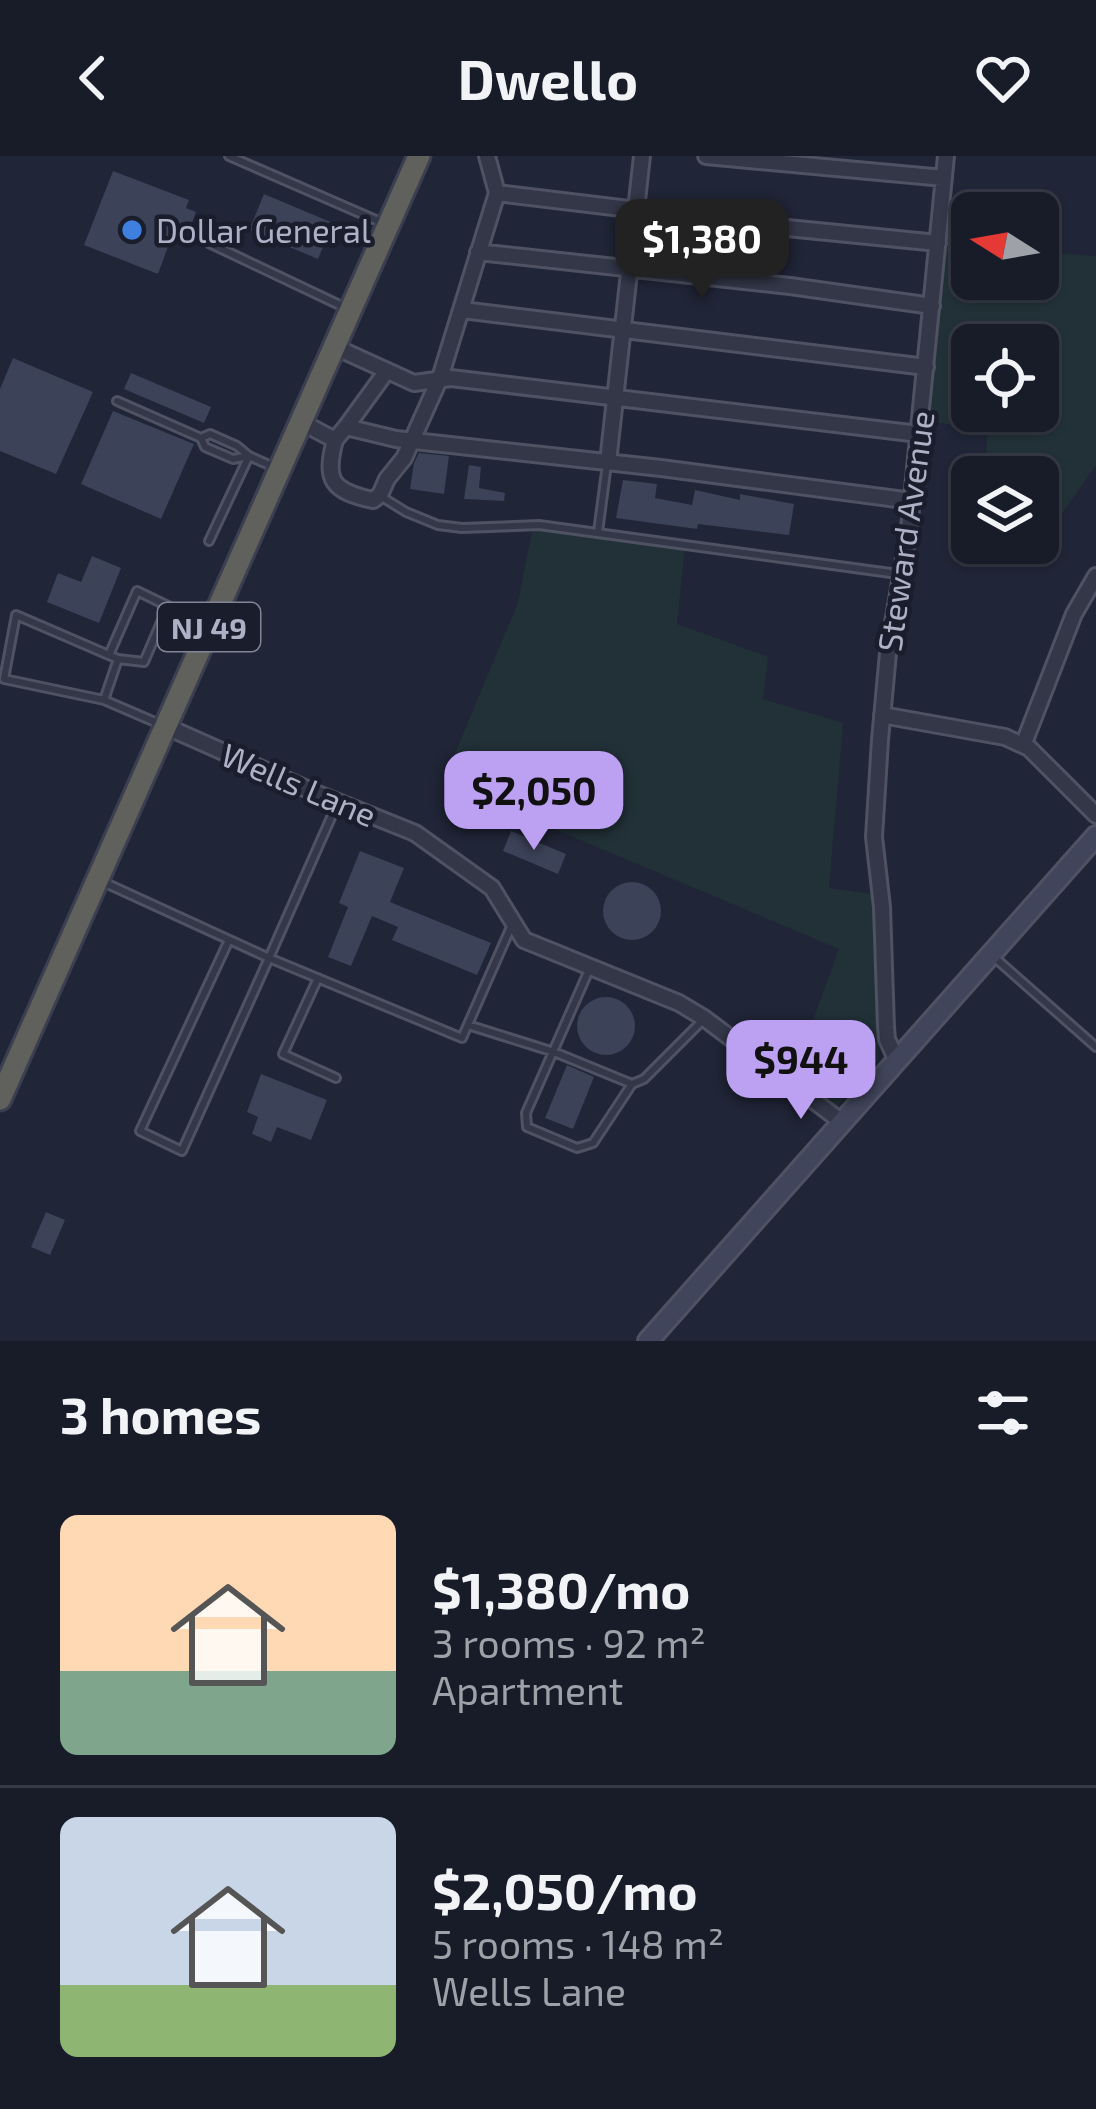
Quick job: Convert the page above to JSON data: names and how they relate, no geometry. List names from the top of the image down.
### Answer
{
  "streets": {
    "highway": ["NJ 49"],
    "street": ["Steward Avenue", "Wells Lane"]
  },
  "crossings": [
    ["NJ 49", "Wells Lane"]
  ],
  "places": ["Dollar General"],
  "north": "left",
  "page": {
    "header": "Dwello",
    "price": ["$1,380", "$2,050", "$944"],
    "heading": "3 homes",
    "list": [
      {
        "name": "$1,380/mo",
        "note": "3 rooms · 92 m² · Apartment"
      },
      {
        "name": "$2,050/mo",
        "note": "5 rooms · 148 m² · Wells Lane"
      }
    ]
  }
}
